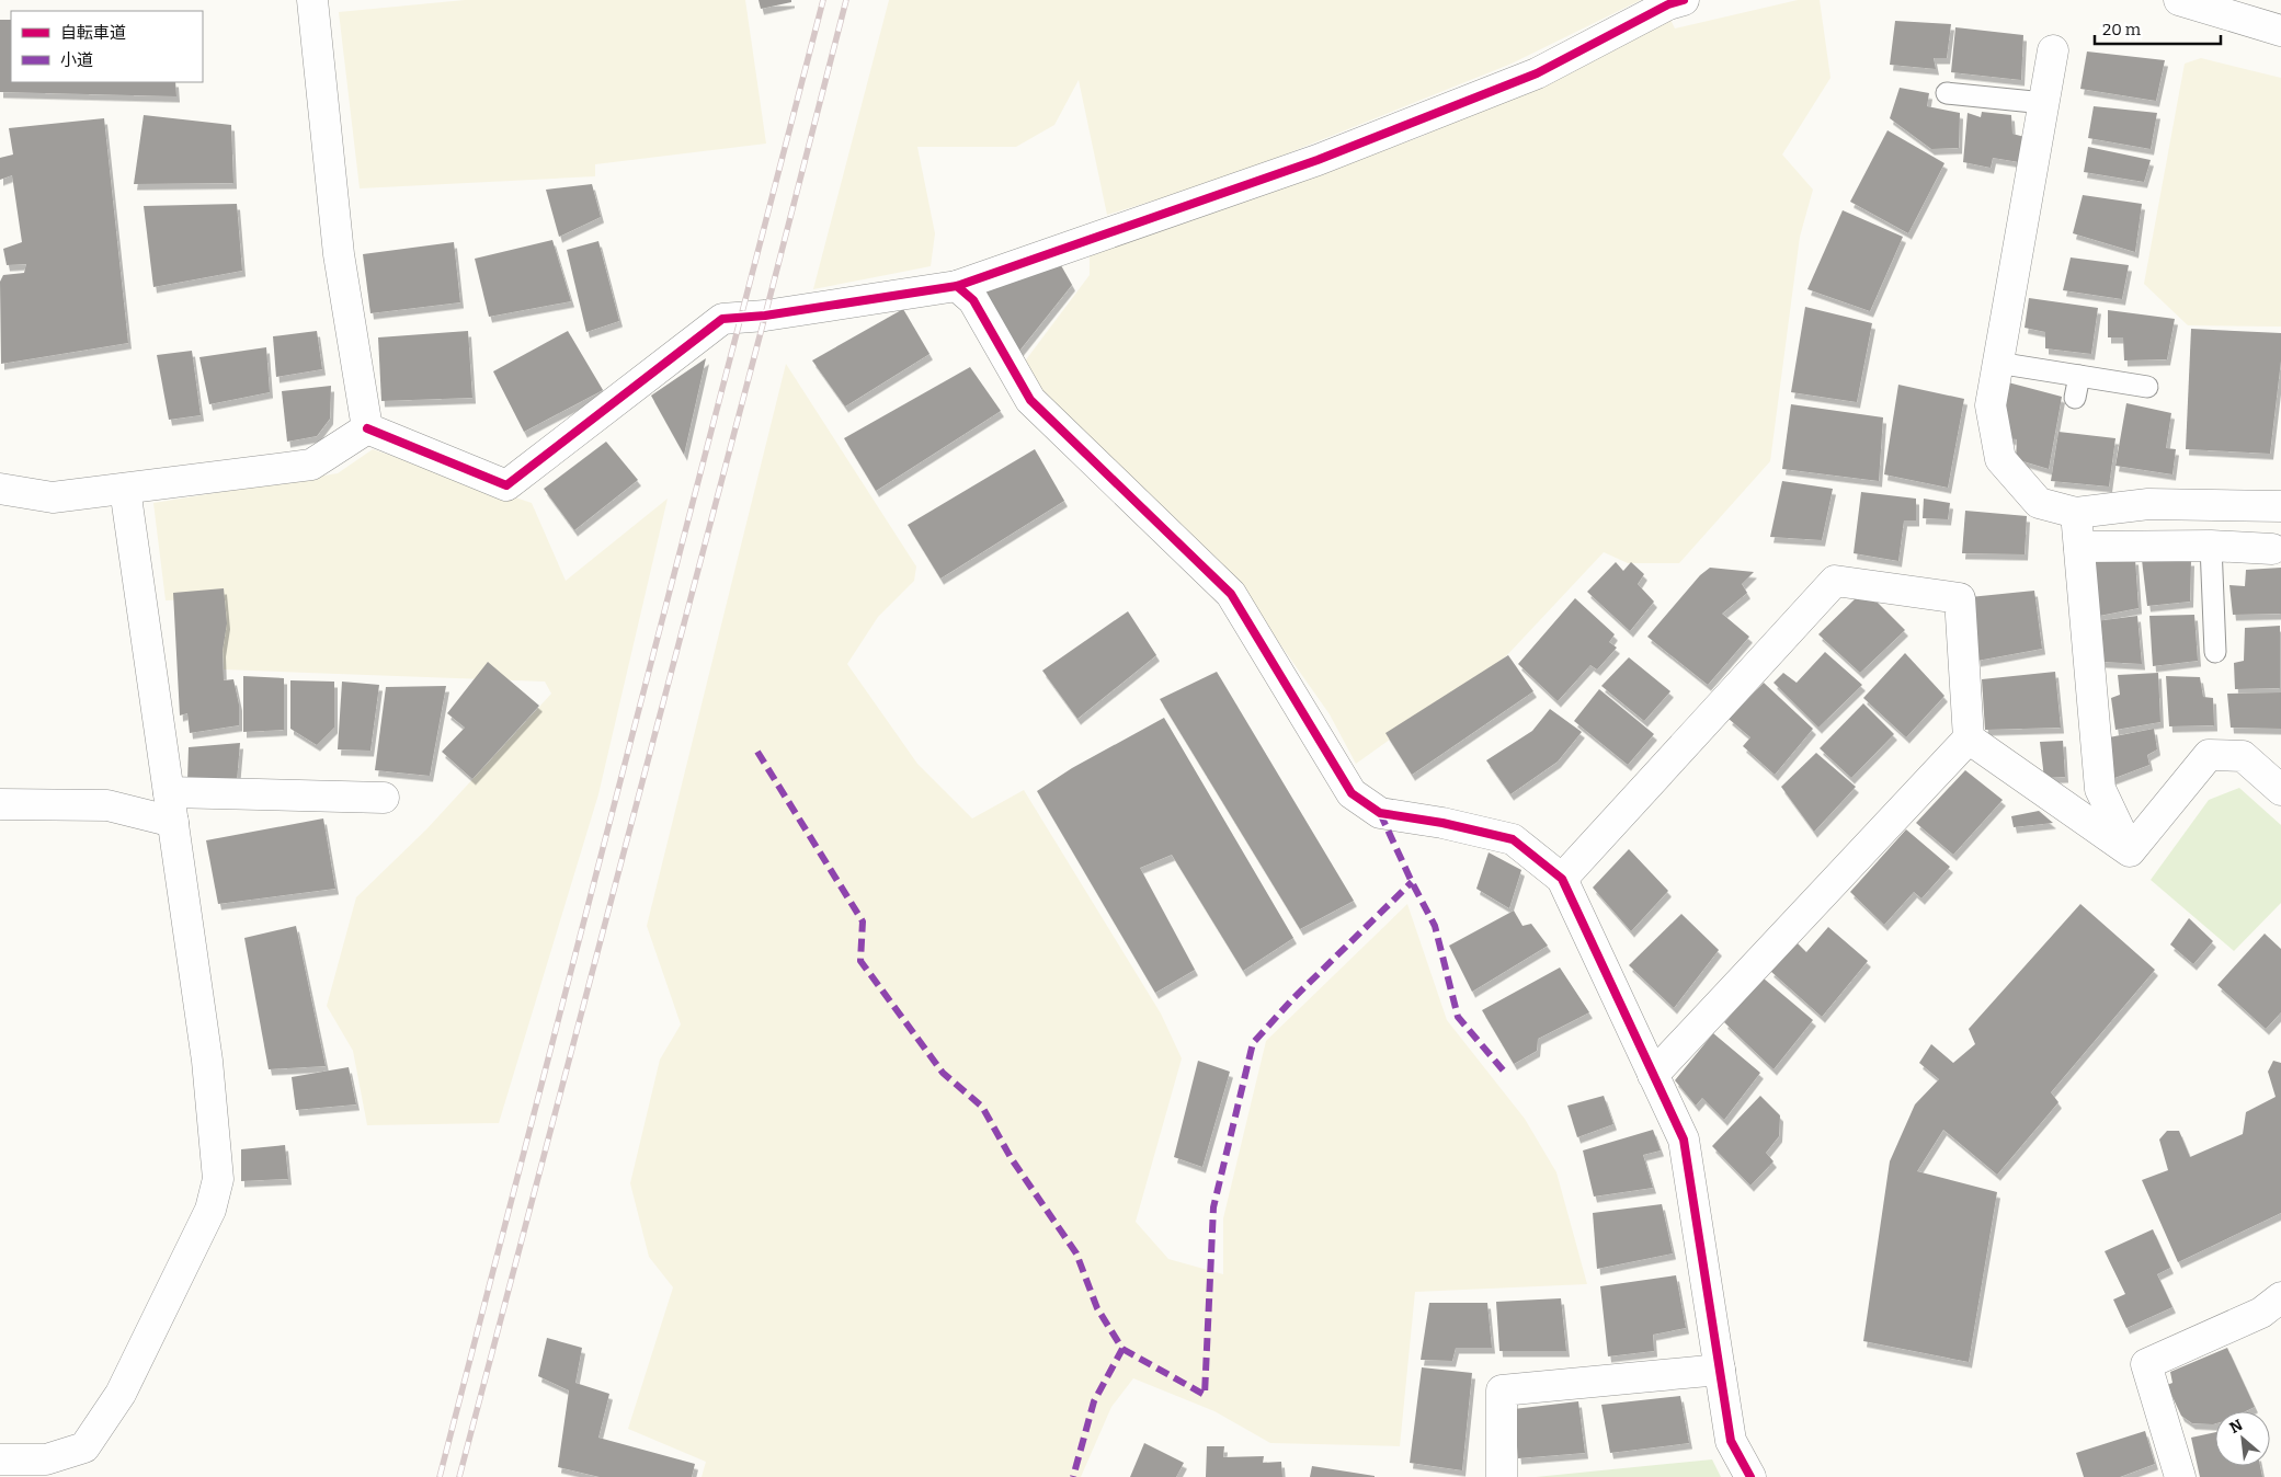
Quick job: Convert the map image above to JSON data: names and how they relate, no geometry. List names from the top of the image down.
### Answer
{
  "legend": ["自転車道", "小道"],
  "scale_bar": "20 m",
  "north": "top left"
}
